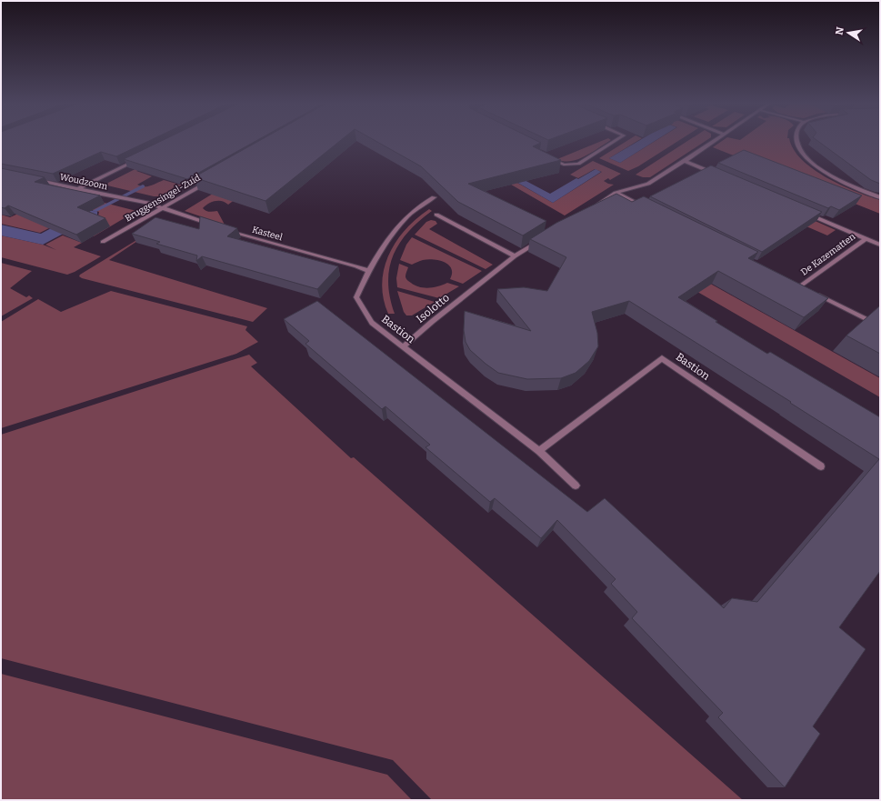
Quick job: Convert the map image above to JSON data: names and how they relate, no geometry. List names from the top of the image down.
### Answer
{
  "streets": {
    "street": [
      "Woudzoom",
      "Bruggensingel-Zuid",
      "Kasteel",
      "De Kazematten",
      "Isolotto",
      "Bastion"
    ]
  },
  "crossings": [
    ["Woudzoom", "Bruggensingel-Zuid"],
    ["Kasteel", "Bastion"],
    ["Isolotto", "Bastion"]
  ],
  "north": "left"
}
